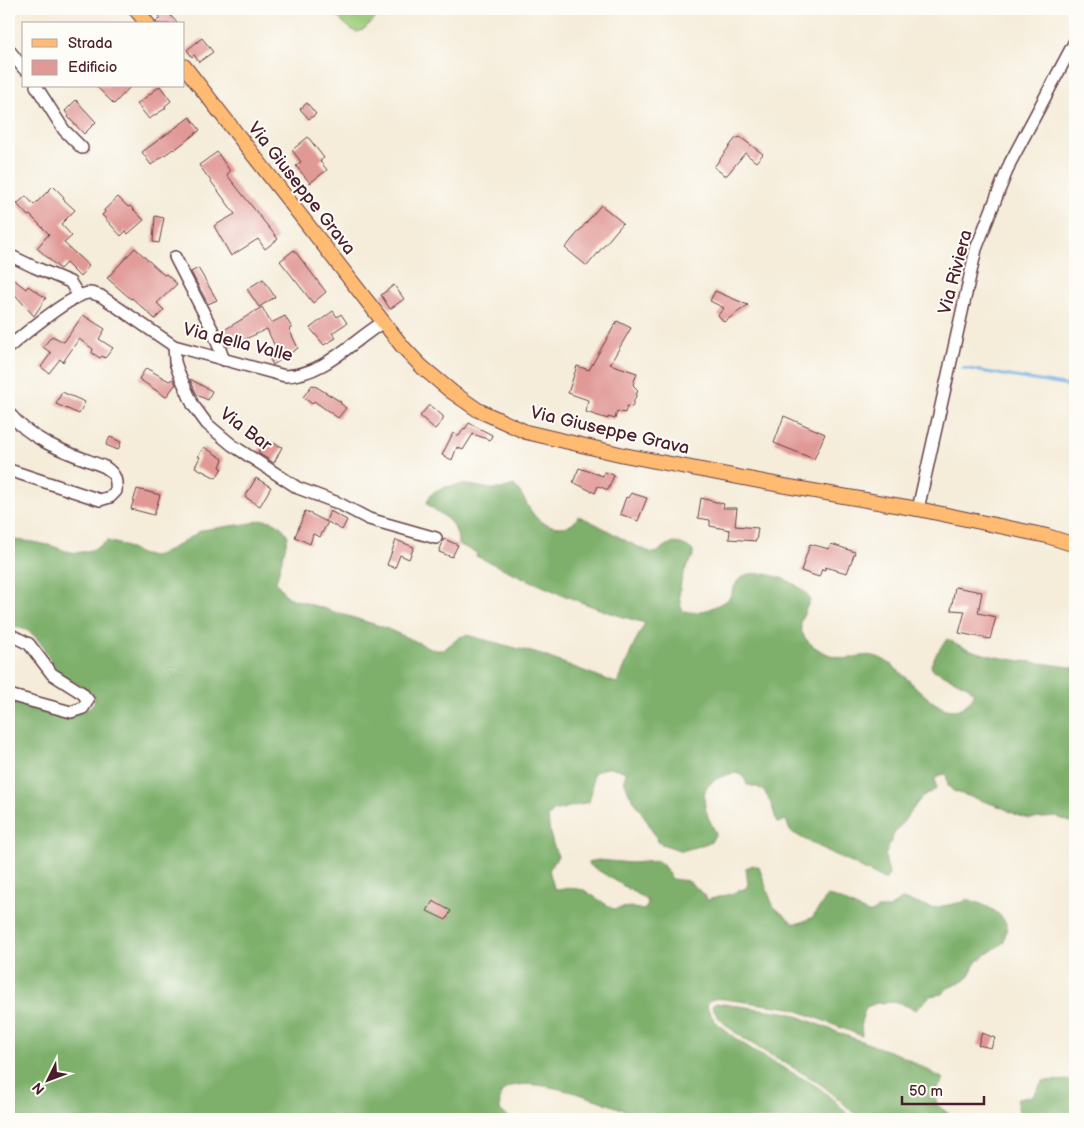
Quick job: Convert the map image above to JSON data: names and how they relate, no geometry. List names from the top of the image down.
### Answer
{
  "streets": {
    "main road": ["Via Giuseppe Grava"],
    "street": ["Via Riviera", "Via della Valle", "Via Bar"]
  },
  "crossings": [
    ["Via Giuseppe Grava", "Via Riviera"],
    ["Via Giuseppe Grava", "Via della Valle"],
    ["Via della Valle", "Via Bar"]
  ],
  "legend": ["Strada", "Edificio"],
  "scale_bar": "50 m",
  "north": "bottom left"
}
